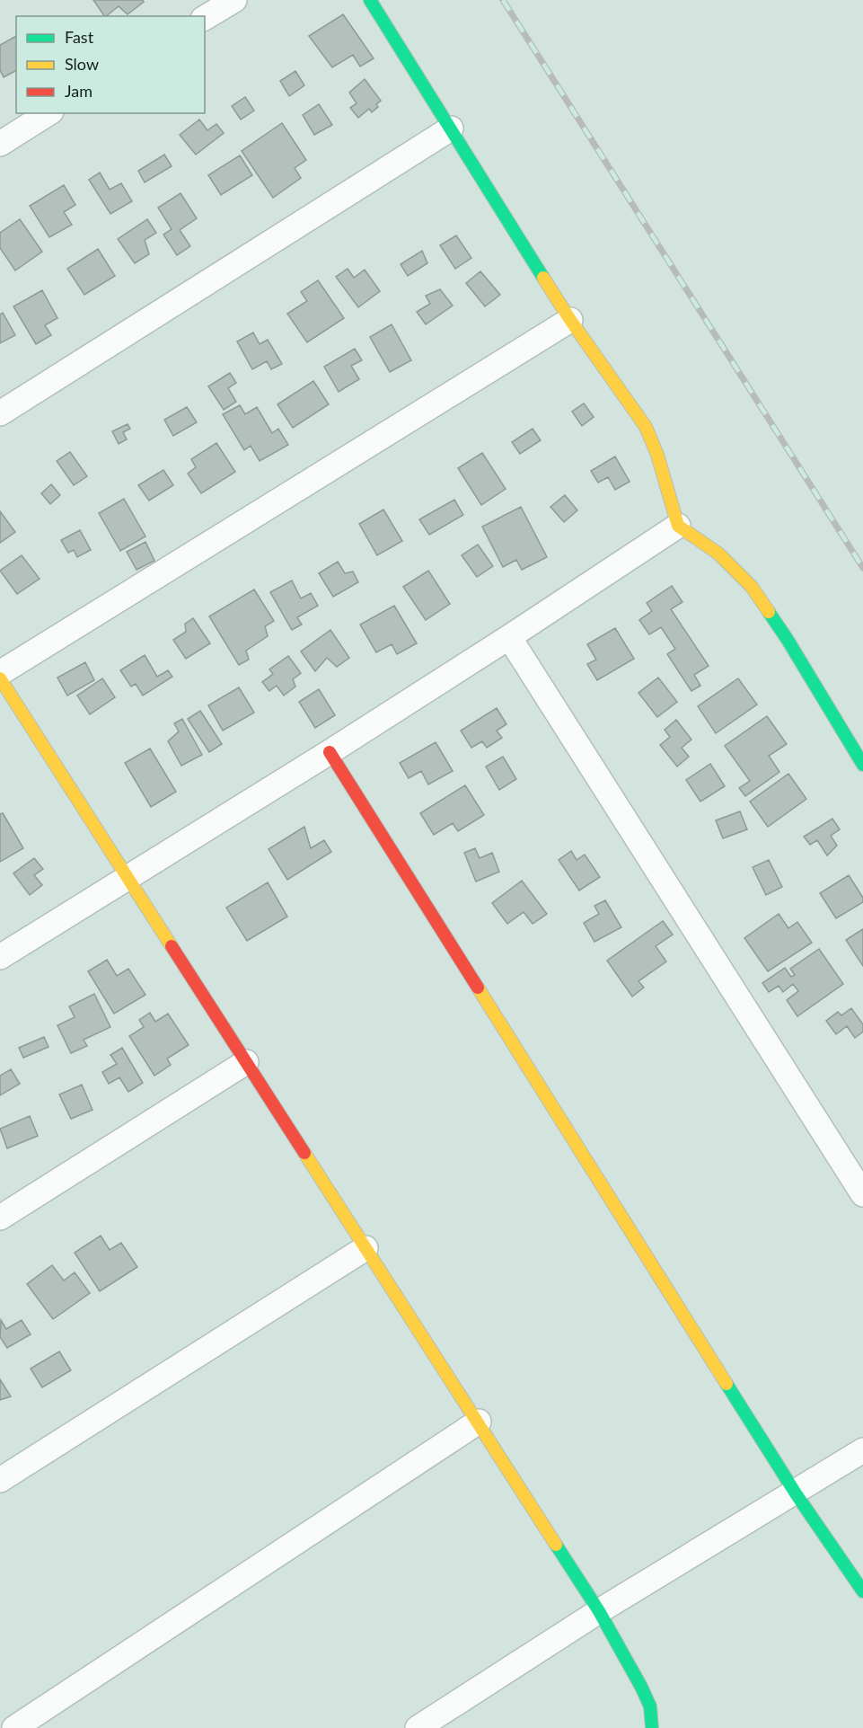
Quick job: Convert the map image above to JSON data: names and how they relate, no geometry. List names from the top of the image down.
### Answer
{
  "legend": ["Fast", "Slow", "Jam"]
}
